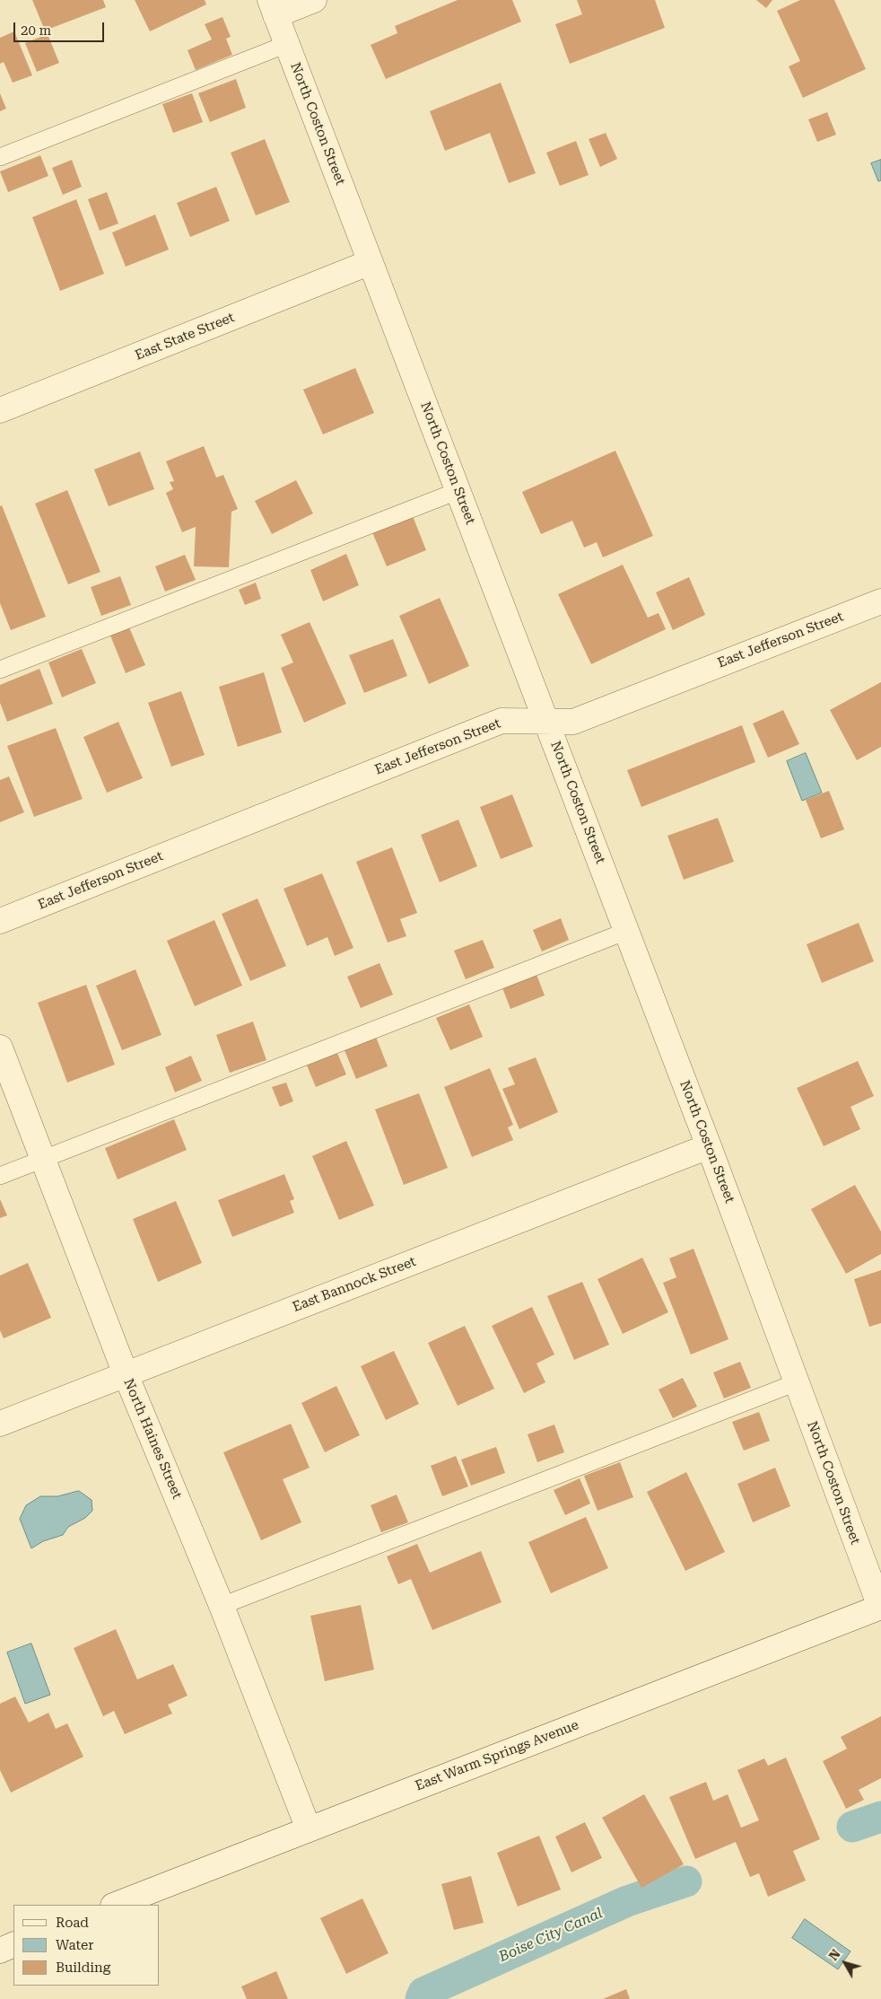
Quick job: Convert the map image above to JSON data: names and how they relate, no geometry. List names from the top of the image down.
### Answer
{
  "streets": {
    "street": [
      "North Coston Street",
      "East State Street",
      "East Jefferson Street",
      "East Bannock Street",
      "North Haines Street",
      "East Warm Springs Avenue"
    ]
  },
  "crossings": [
    ["North Coston Street", "East State Street"],
    ["North Coston Street", "East Jefferson Street"],
    ["North Coston Street", "East Bannock Street"],
    ["North Coston Street", "East Warm Springs Avenue"],
    ["East Bannock Street", "North Haines Street"],
    ["North Haines Street", "East Warm Springs Avenue"]
  ],
  "water": ["Boise City Canal"],
  "legend": ["Road", "Water", "Building"],
  "scale_bar": "20 m",
  "north": "top left"
}
